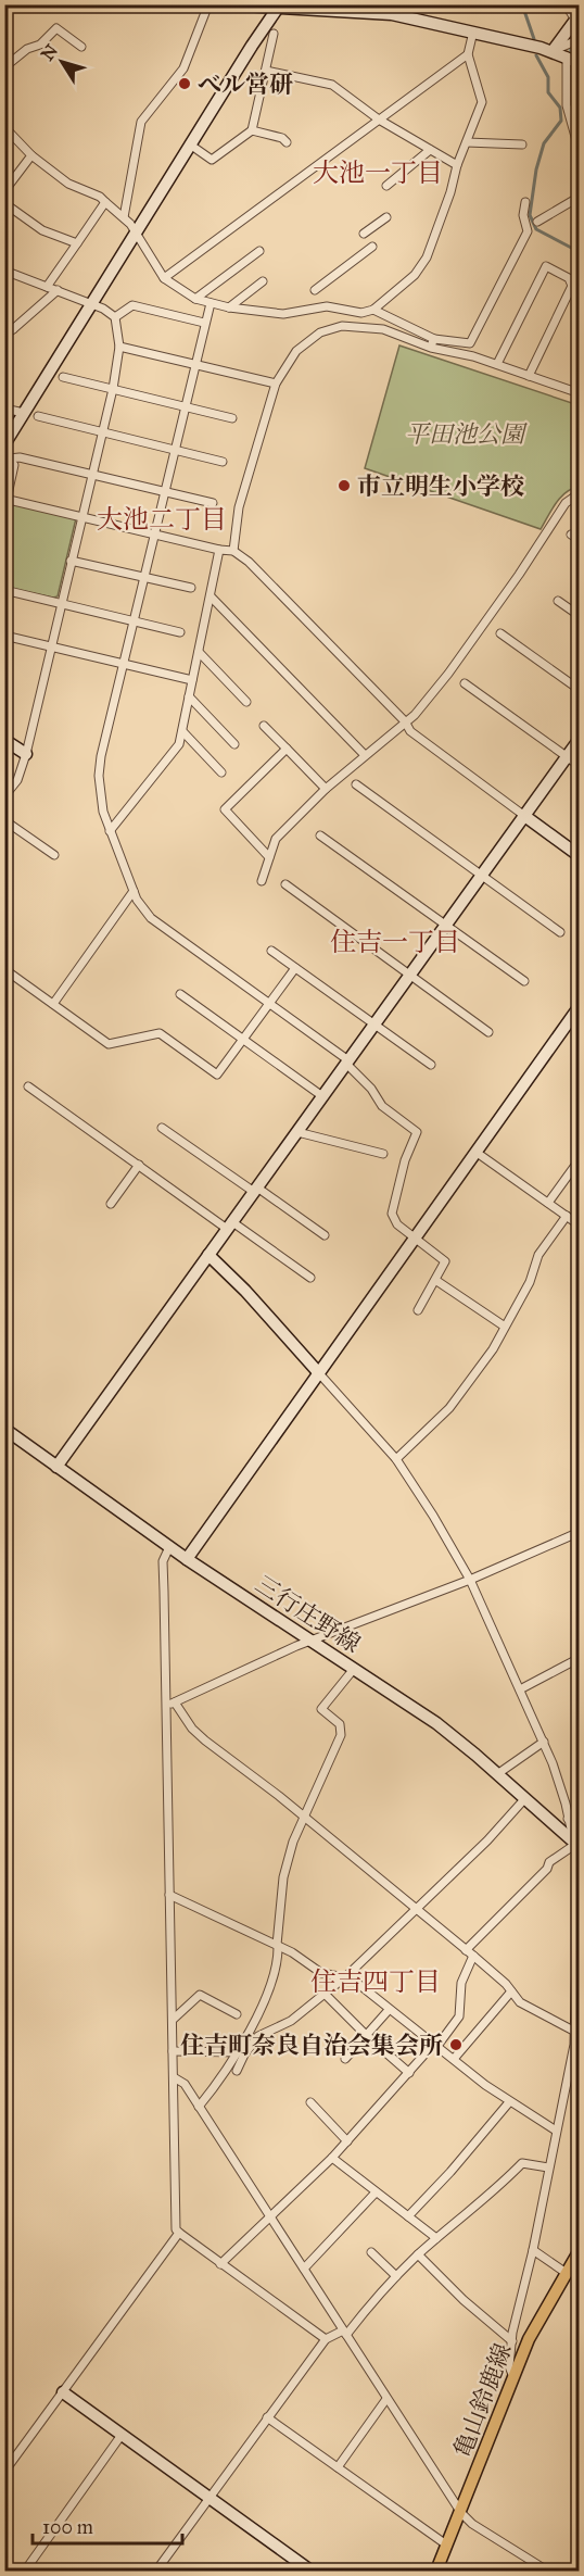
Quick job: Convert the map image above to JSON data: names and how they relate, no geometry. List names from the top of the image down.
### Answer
{
  "streets": {
    "main road": ["亀山鈴鹿線"],
    "street": ["三行庄野線"]
  },
  "districts": [
    "大池一丁目",
    "大池二丁目",
    "住吉一丁目",
    "住吉四丁目"
  ],
  "parks": ["平田池公園"],
  "places": ["べル営研", "市立明生小学校", "住吉町奈良自治会集会所"],
  "scale_bar": "100 m",
  "north": "top left"
}
